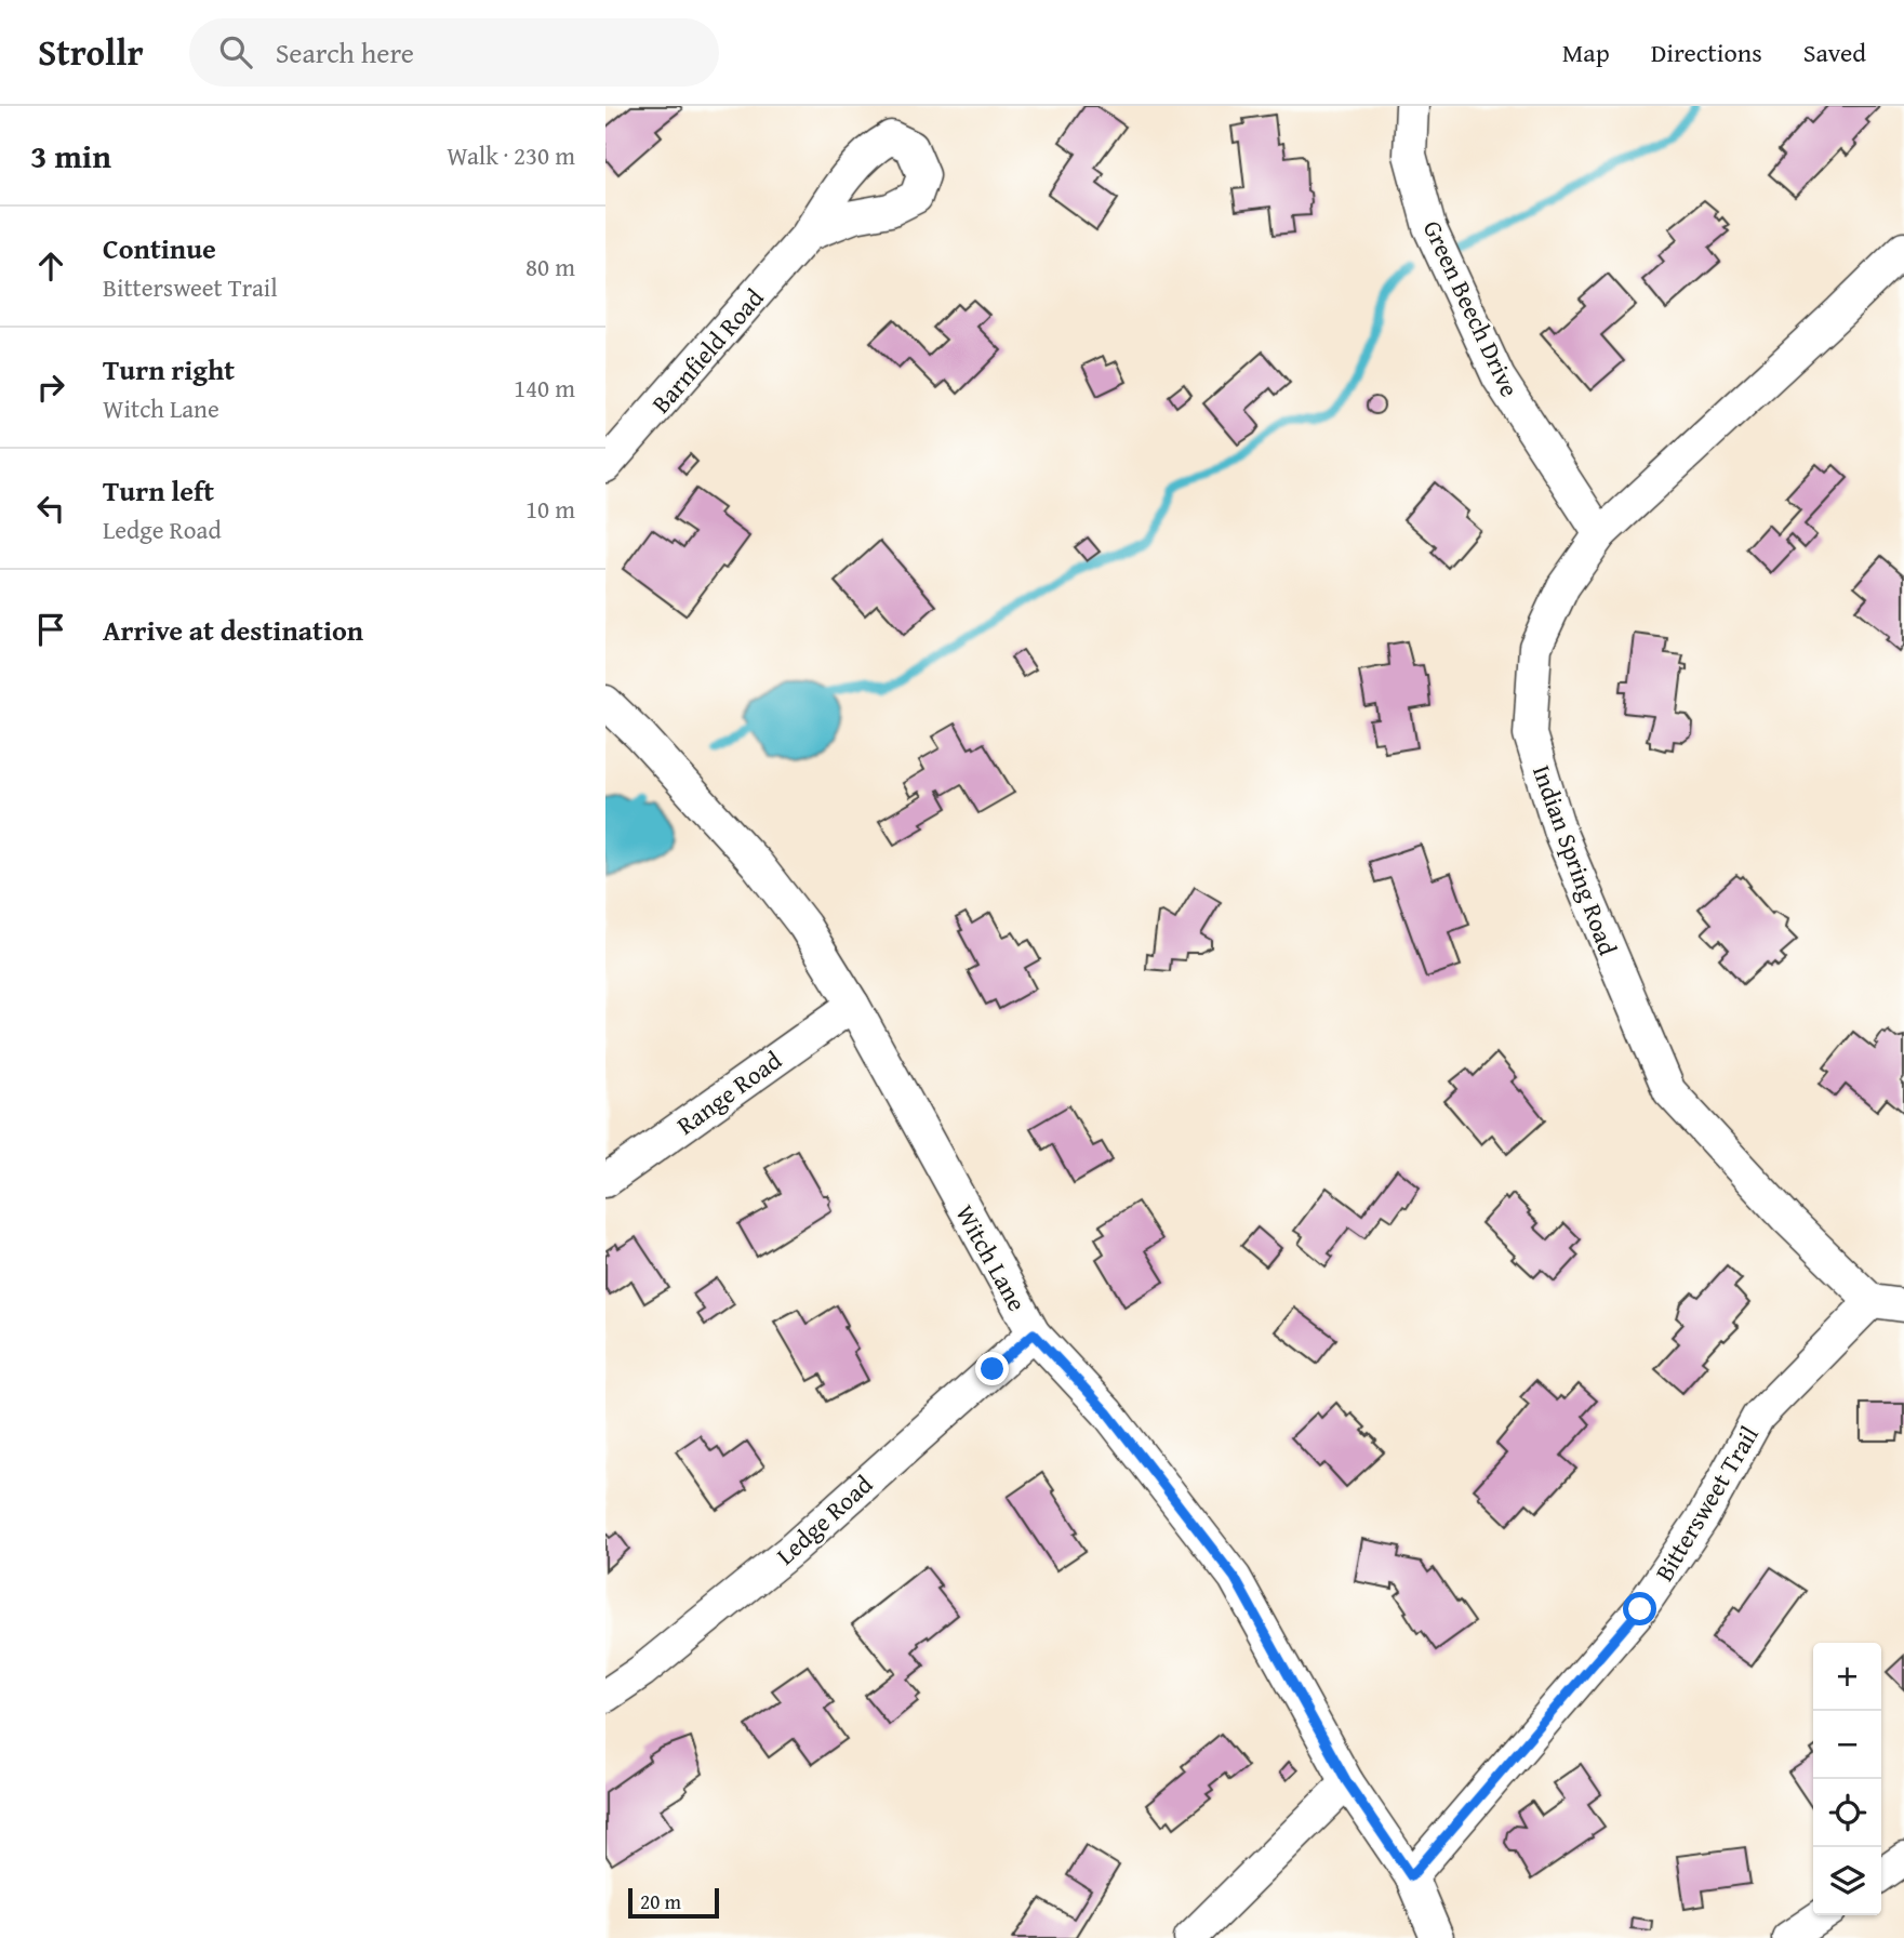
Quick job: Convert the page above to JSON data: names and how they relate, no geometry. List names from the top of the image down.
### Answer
{
  "streets": {
    "street": [
      "Green Beech Drive",
      "Barnfield Road",
      "Indian Spring Road",
      "Range Road",
      "Witch Lane",
      "Bittersweet Trail",
      "Ledge Road"
    ]
  },
  "crossings": [
    ["Green Beech Drive", "Indian Spring Road"],
    ["Indian Spring Road", "Bittersweet Trail"],
    ["Range Road", "Witch Lane"],
    ["Witch Lane", "Bittersweet Trail"],
    ["Witch Lane", "Ledge Road"]
  ],
  "scale_bar": "20 m",
  "page": {
    "header": "Strollr",
    "search": "Search here",
    "nav": ["Map", "Directions", "Saved"],
    "heading": ["3 min", "Walk · 230 m"],
    "list": [
      ["Continue", "Bittersweet Trail", "80 m"],
      ["Turn right", "Witch Lane", "140 m"],
      ["Turn left", "Ledge Road", "10 m"],
      "Arrive at destination"
    ],
    "map_buttons": ["+", "−"],
    "scale": "20 m"
  }
}
